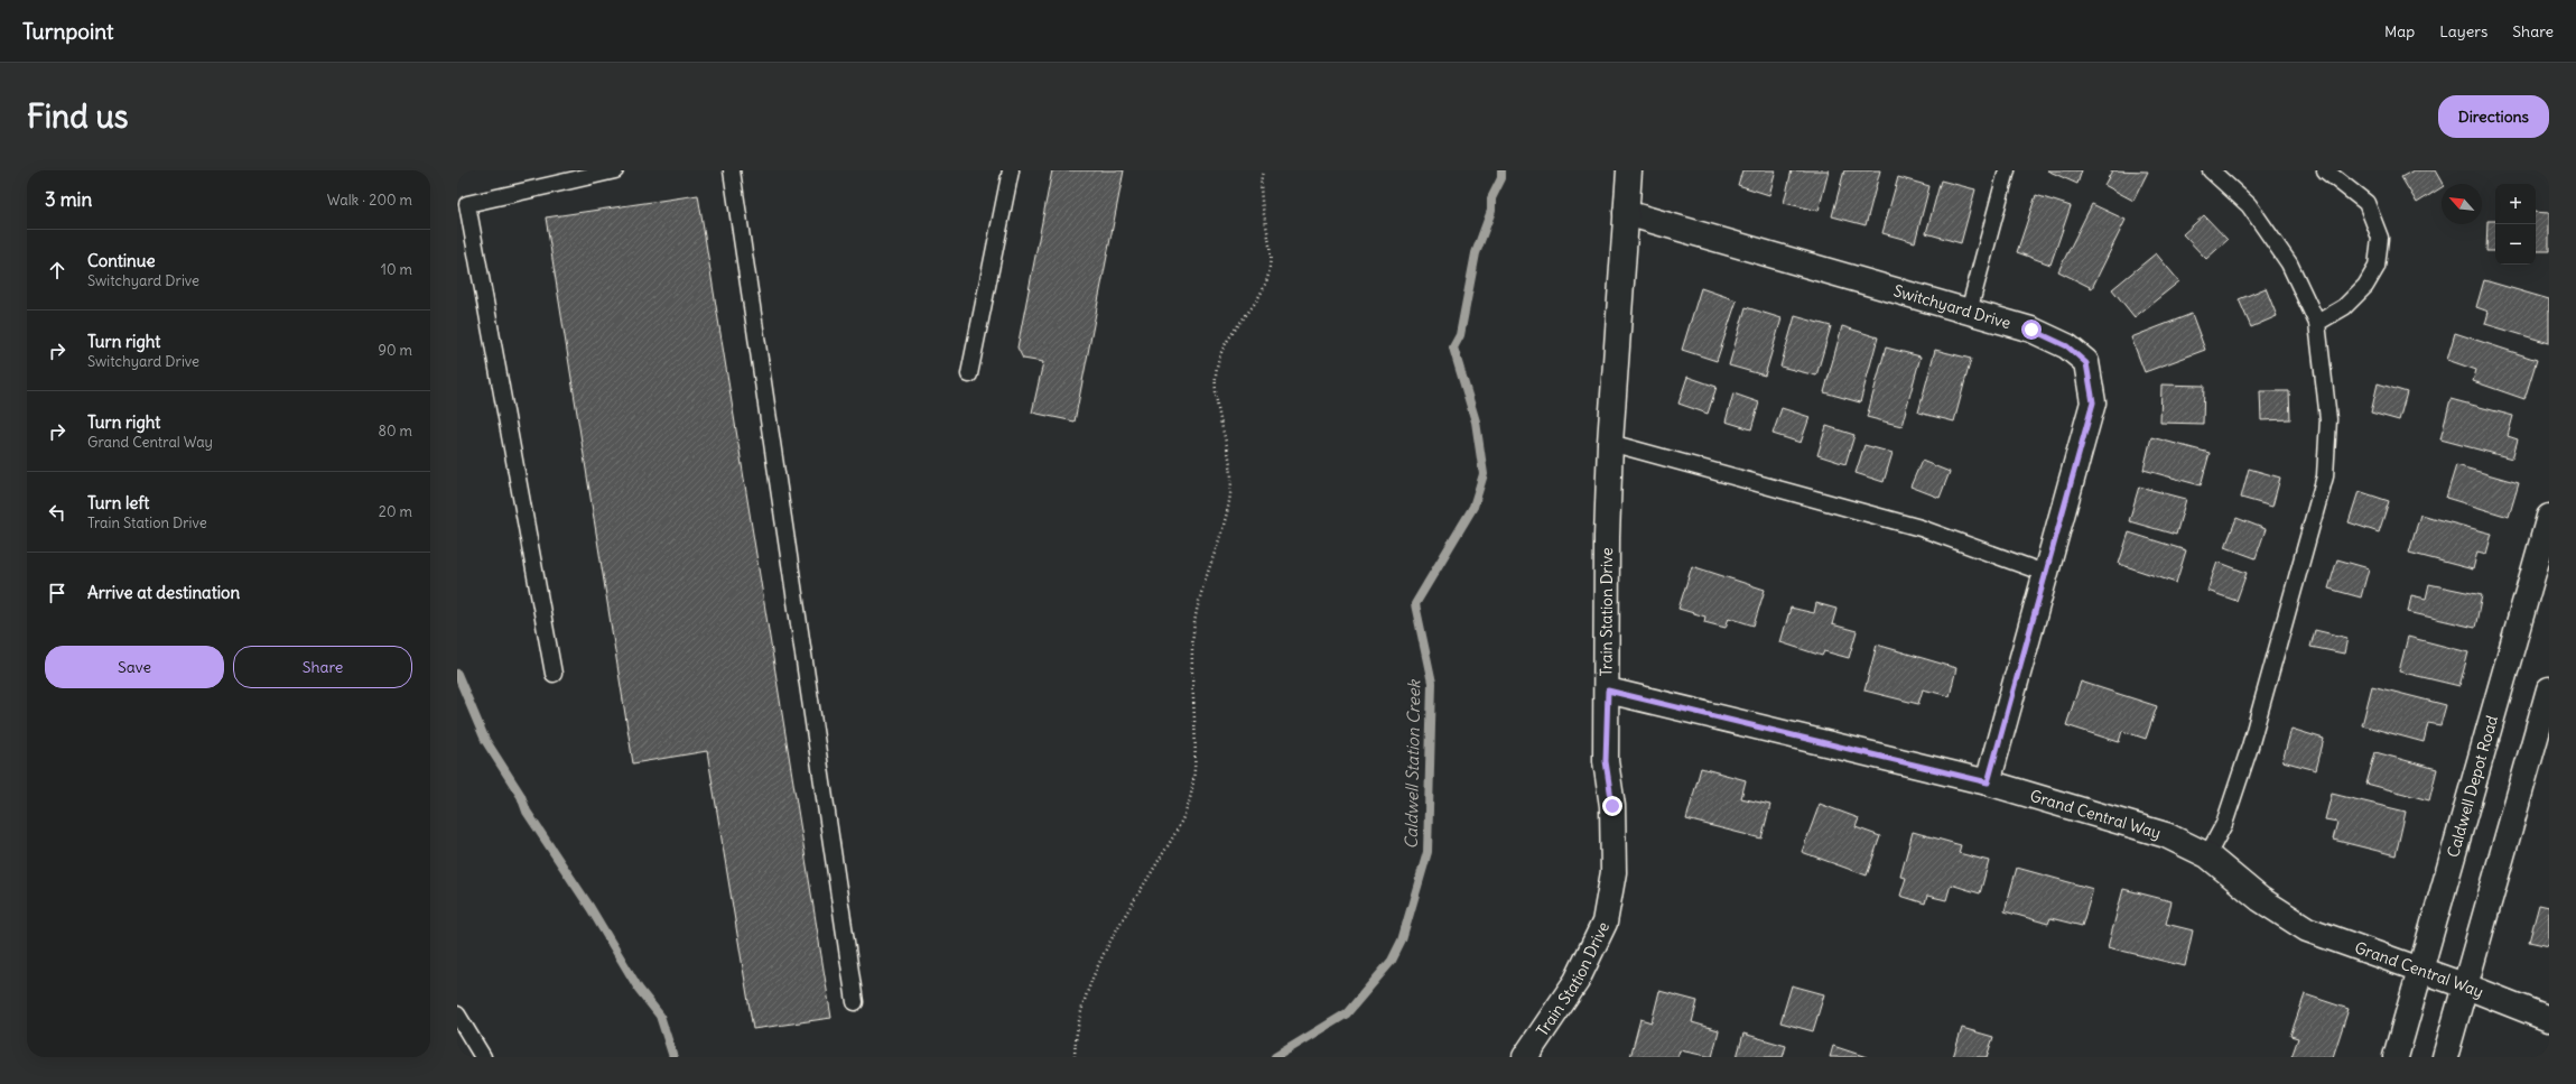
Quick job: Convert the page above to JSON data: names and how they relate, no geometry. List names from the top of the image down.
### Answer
{
  "streets": {
    "street": [
      "Switchyard Drive",
      "Train Station Drive",
      "Caldwell Depot Road",
      "Grand Central Way"
    ]
  },
  "crossings": [
    ["Switchyard Drive", "Train Station Drive"],
    ["Switchyard Drive", "Grand Central Way"],
    ["Train Station Drive", "Grand Central Way"],
    ["Caldwell Depot Road", "Grand Central Way"]
  ],
  "water": ["Caldwell Station Creek"],
  "north": "top left",
  "page": {
    "header": "Turnpoint",
    "nav": ["Map", "Layers", "Share"],
    "buttons": [
      "Directions",
      ["Save", "Share"]
    ],
    "title": "Find us",
    "heading": ["3 min", "Walk · 200 m"],
    "map_buttons": ["+", "−"],
    "list": [
      ["Continue", "Switchyard Drive", "10 m"],
      ["Turn right", "Switchyard Drive", "90 m"],
      ["Turn right", "Grand Central Way", "80 m"],
      ["Turn left", "Train Station Drive", "20 m"],
      "Arrive at destination"
    ]
  }
}
